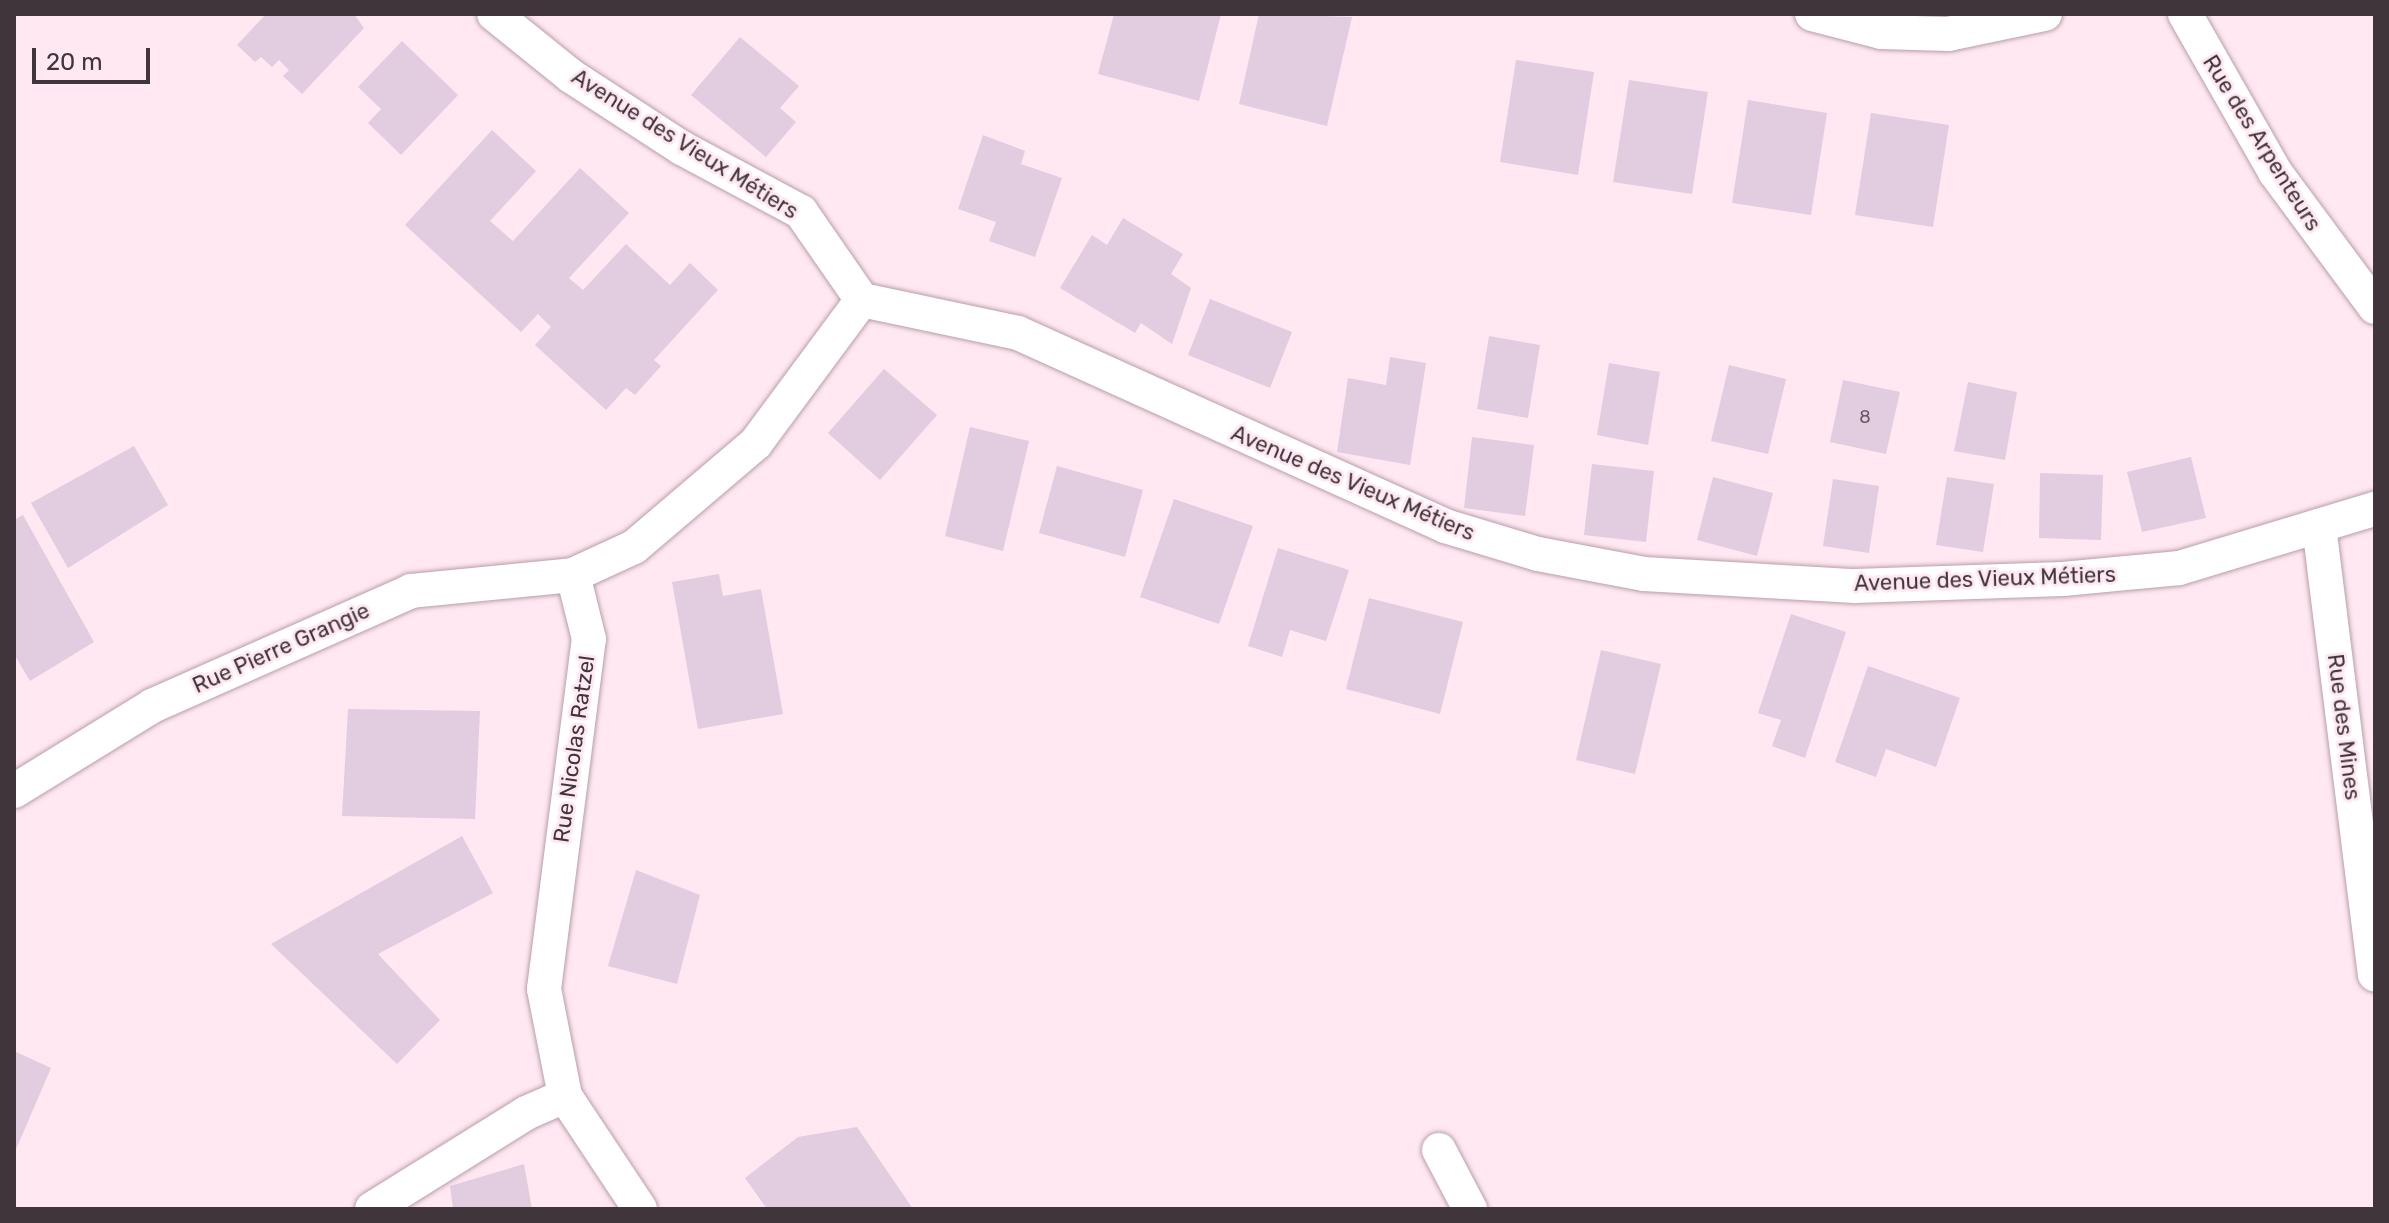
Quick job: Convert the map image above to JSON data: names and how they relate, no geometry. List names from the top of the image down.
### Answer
{
  "streets": {
    "street": [
      "Rue des Arpenteurs",
      "Avenue des Vieux Métiers",
      "Rue Pierre Grangie",
      "Rue des Mines",
      "Rue Nicolas Ratzel"
    ]
  },
  "crossings": [
    ["Avenue des Vieux Métiers", "Rue des Mines"],
    ["Rue Pierre Grangie", "Rue Nicolas Ratzel"]
  ],
  "house_numbers": ["8"],
  "scale_bar": "20 m"
}
